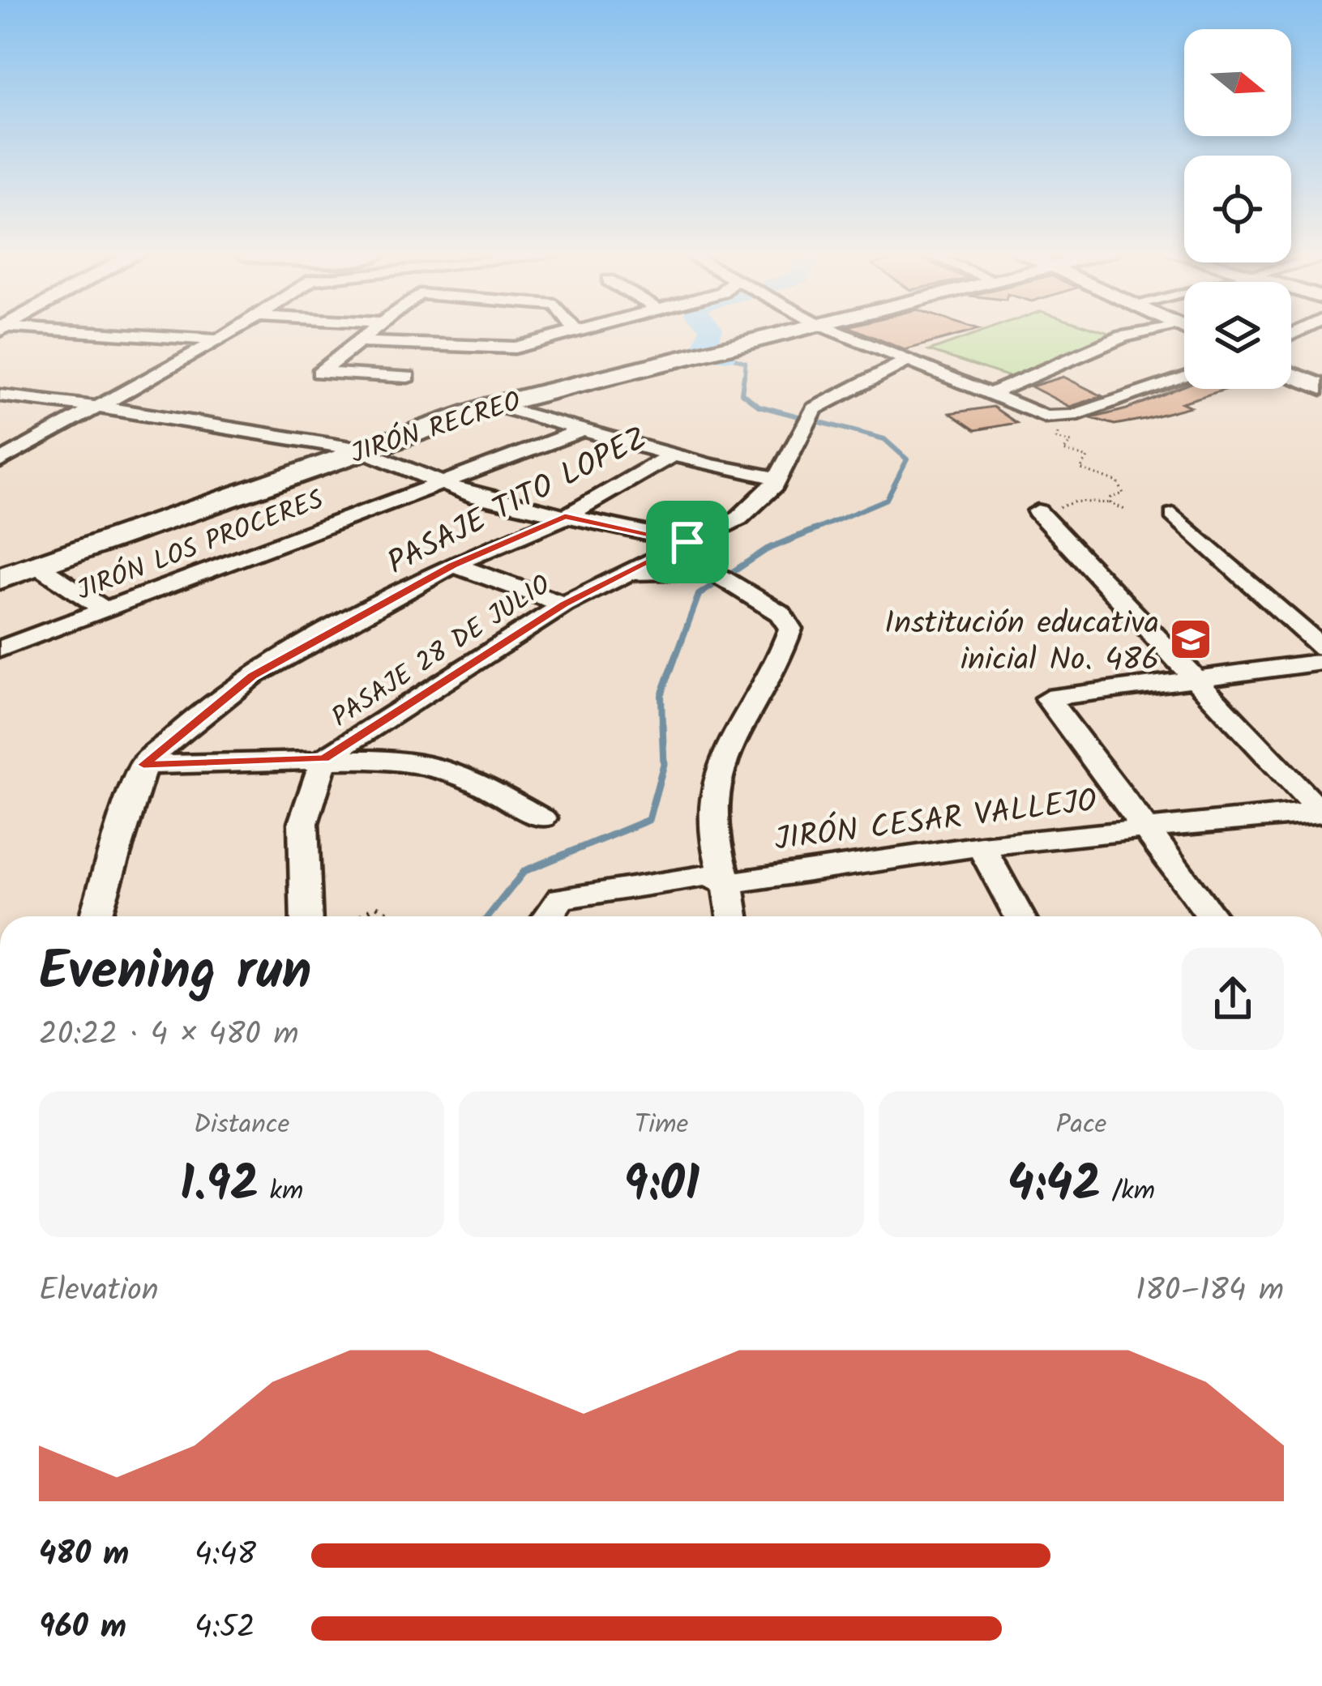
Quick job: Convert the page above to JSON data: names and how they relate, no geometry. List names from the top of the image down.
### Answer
{
  "streets": {
    "main road": ["JIRÓN RECREO"],
    "street": [
      "PASAJE TITO LOPEZ",
      "JIRÓN LOS PROCERES",
      "PASAJE 28 DE JULIO",
      "JIRÓN CESAR VALLEJO"
    ]
  },
  "places": {
    "school or university": ["Institución educativa inicial No. 486"]
  },
  "north": "right",
  "page": {
    "heading": ["Evening run", "20:22 · 4 × 480 m"],
    "stats": [
      ["Distance", "1.92 km"],
      ["Time", "9:01"],
      ["Pace", "4:42 /km"]
    ],
    "chart": ["Elevation", "180–184 m"],
    "list": [
      {
        "name": "480 m",
        "note": "4:48"
      },
      {
        "name": "960 m",
        "note": "4:52"
      }
    ]
  }
}
